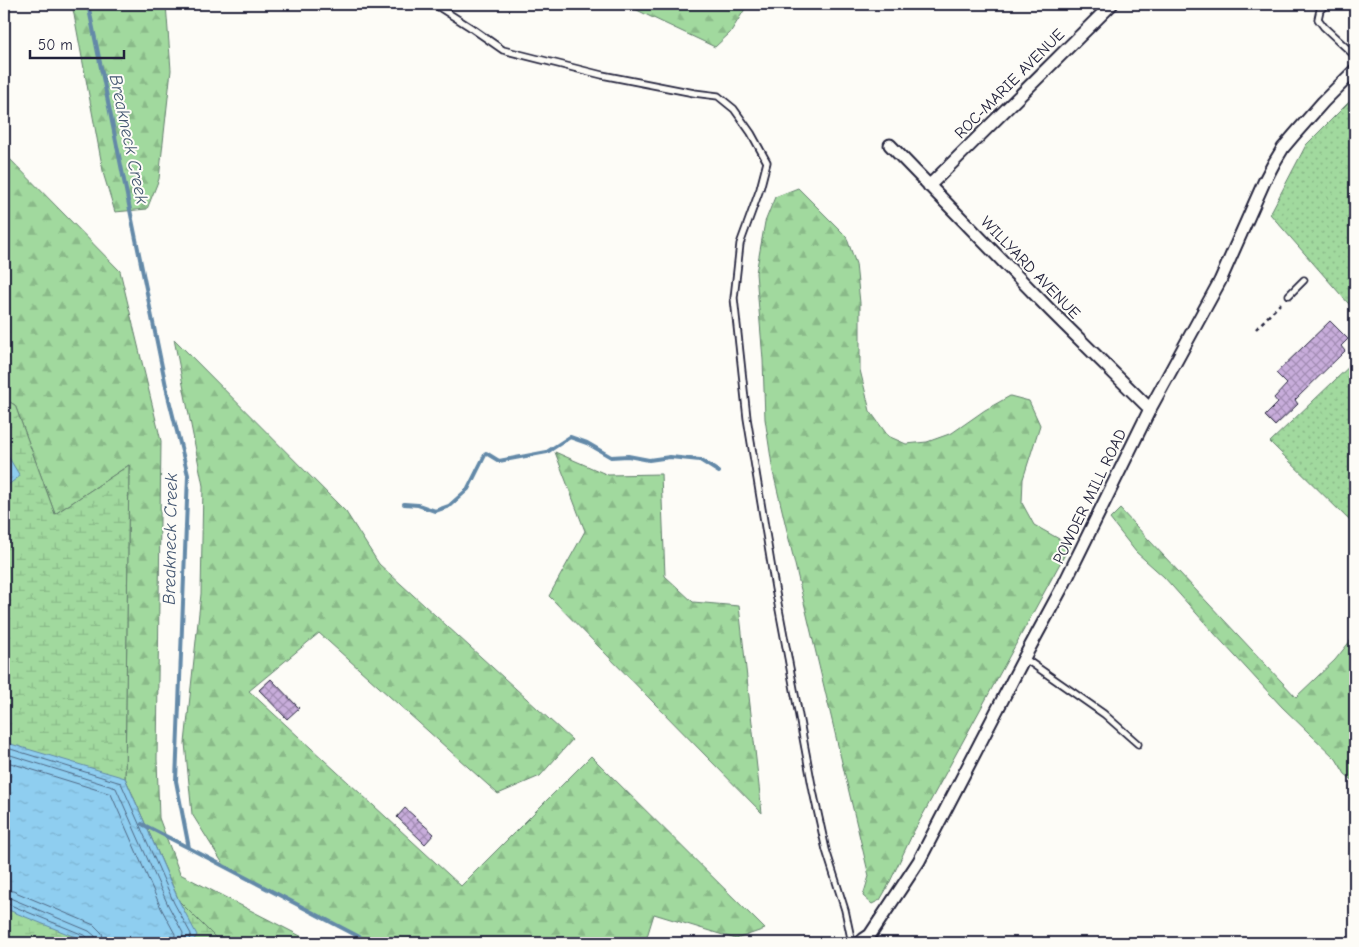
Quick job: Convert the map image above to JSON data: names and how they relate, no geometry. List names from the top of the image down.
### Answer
{
  "streets": {
    "street": ["ROC-MARIE AVENUE", "WILLYARD AVENUE", "POWDER MILL ROAD"]
  },
  "crossings": [
    ["ROC-MARIE AVENUE", "WILLYARD AVENUE"],
    ["WILLYARD AVENUE", "POWDER MILL ROAD"]
  ],
  "water": ["Breakneck Creek"],
  "scale_bar": "50 m"
}
